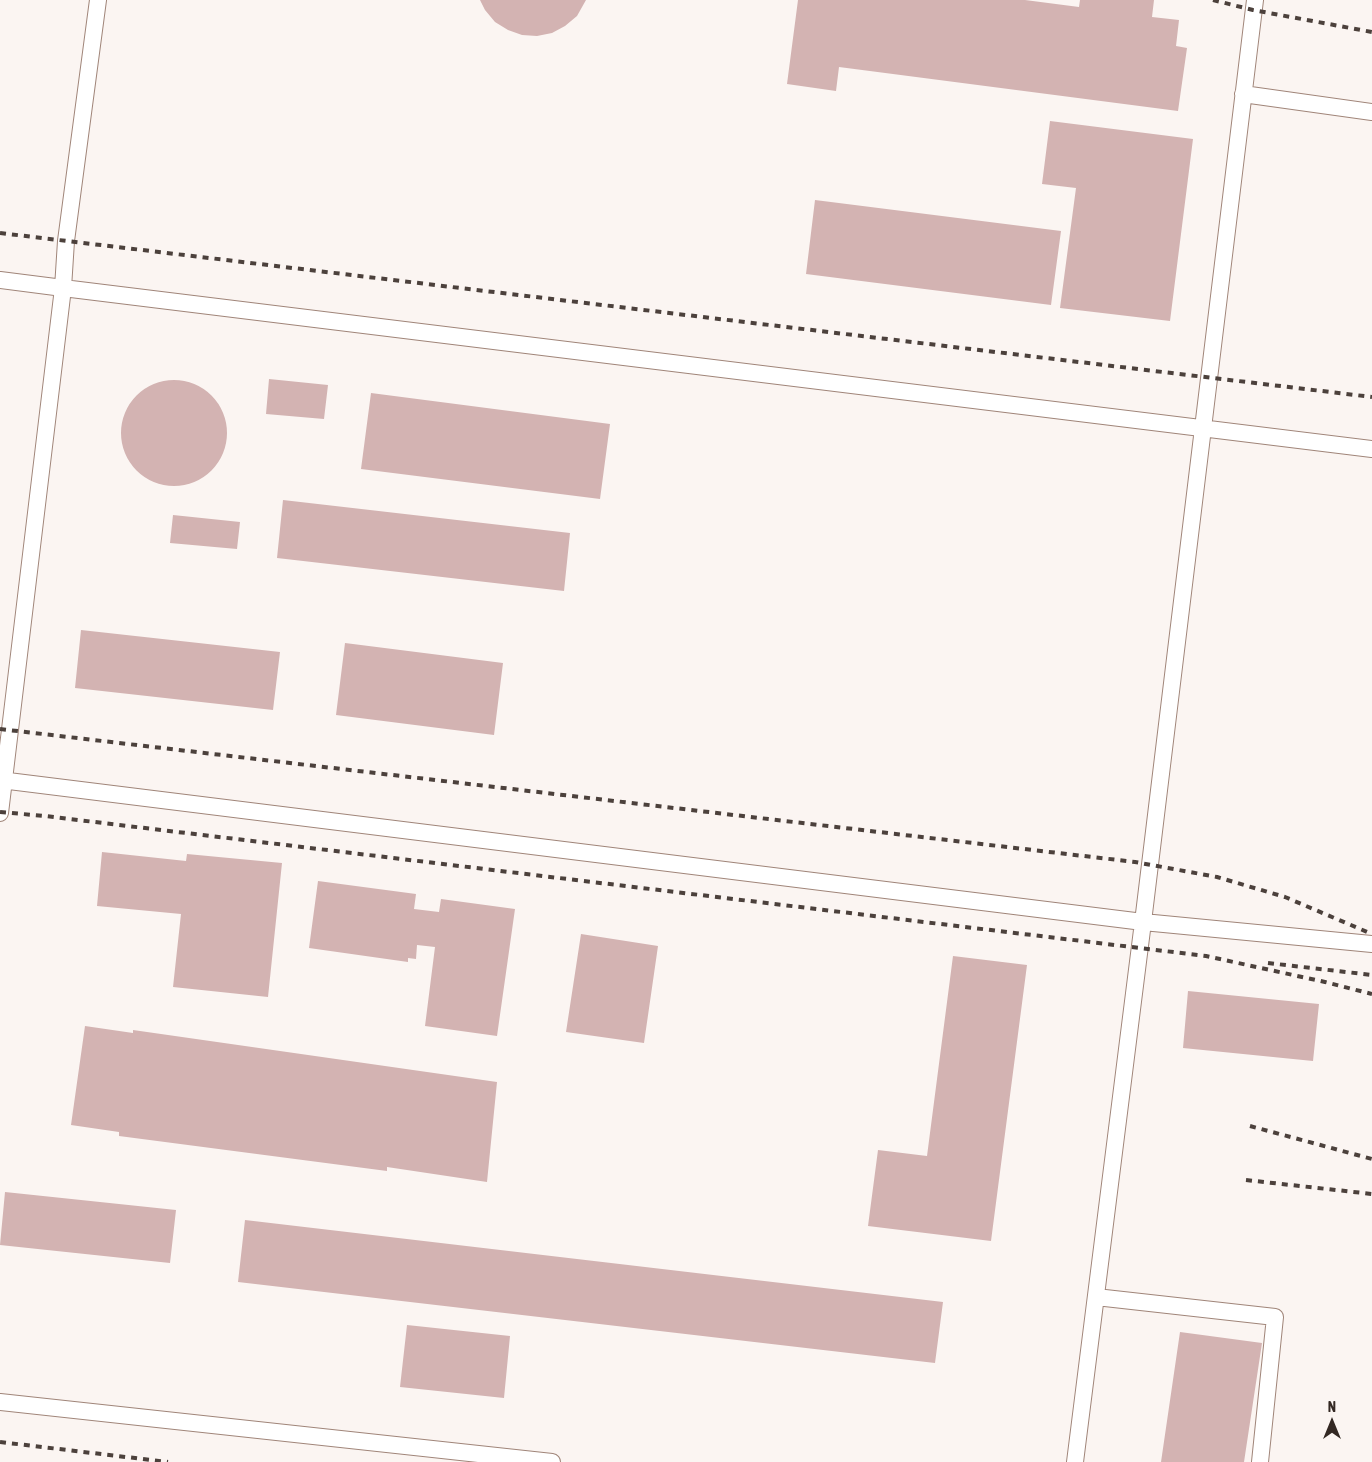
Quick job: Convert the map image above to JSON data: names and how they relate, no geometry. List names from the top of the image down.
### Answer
{
  "north": "top"
}
